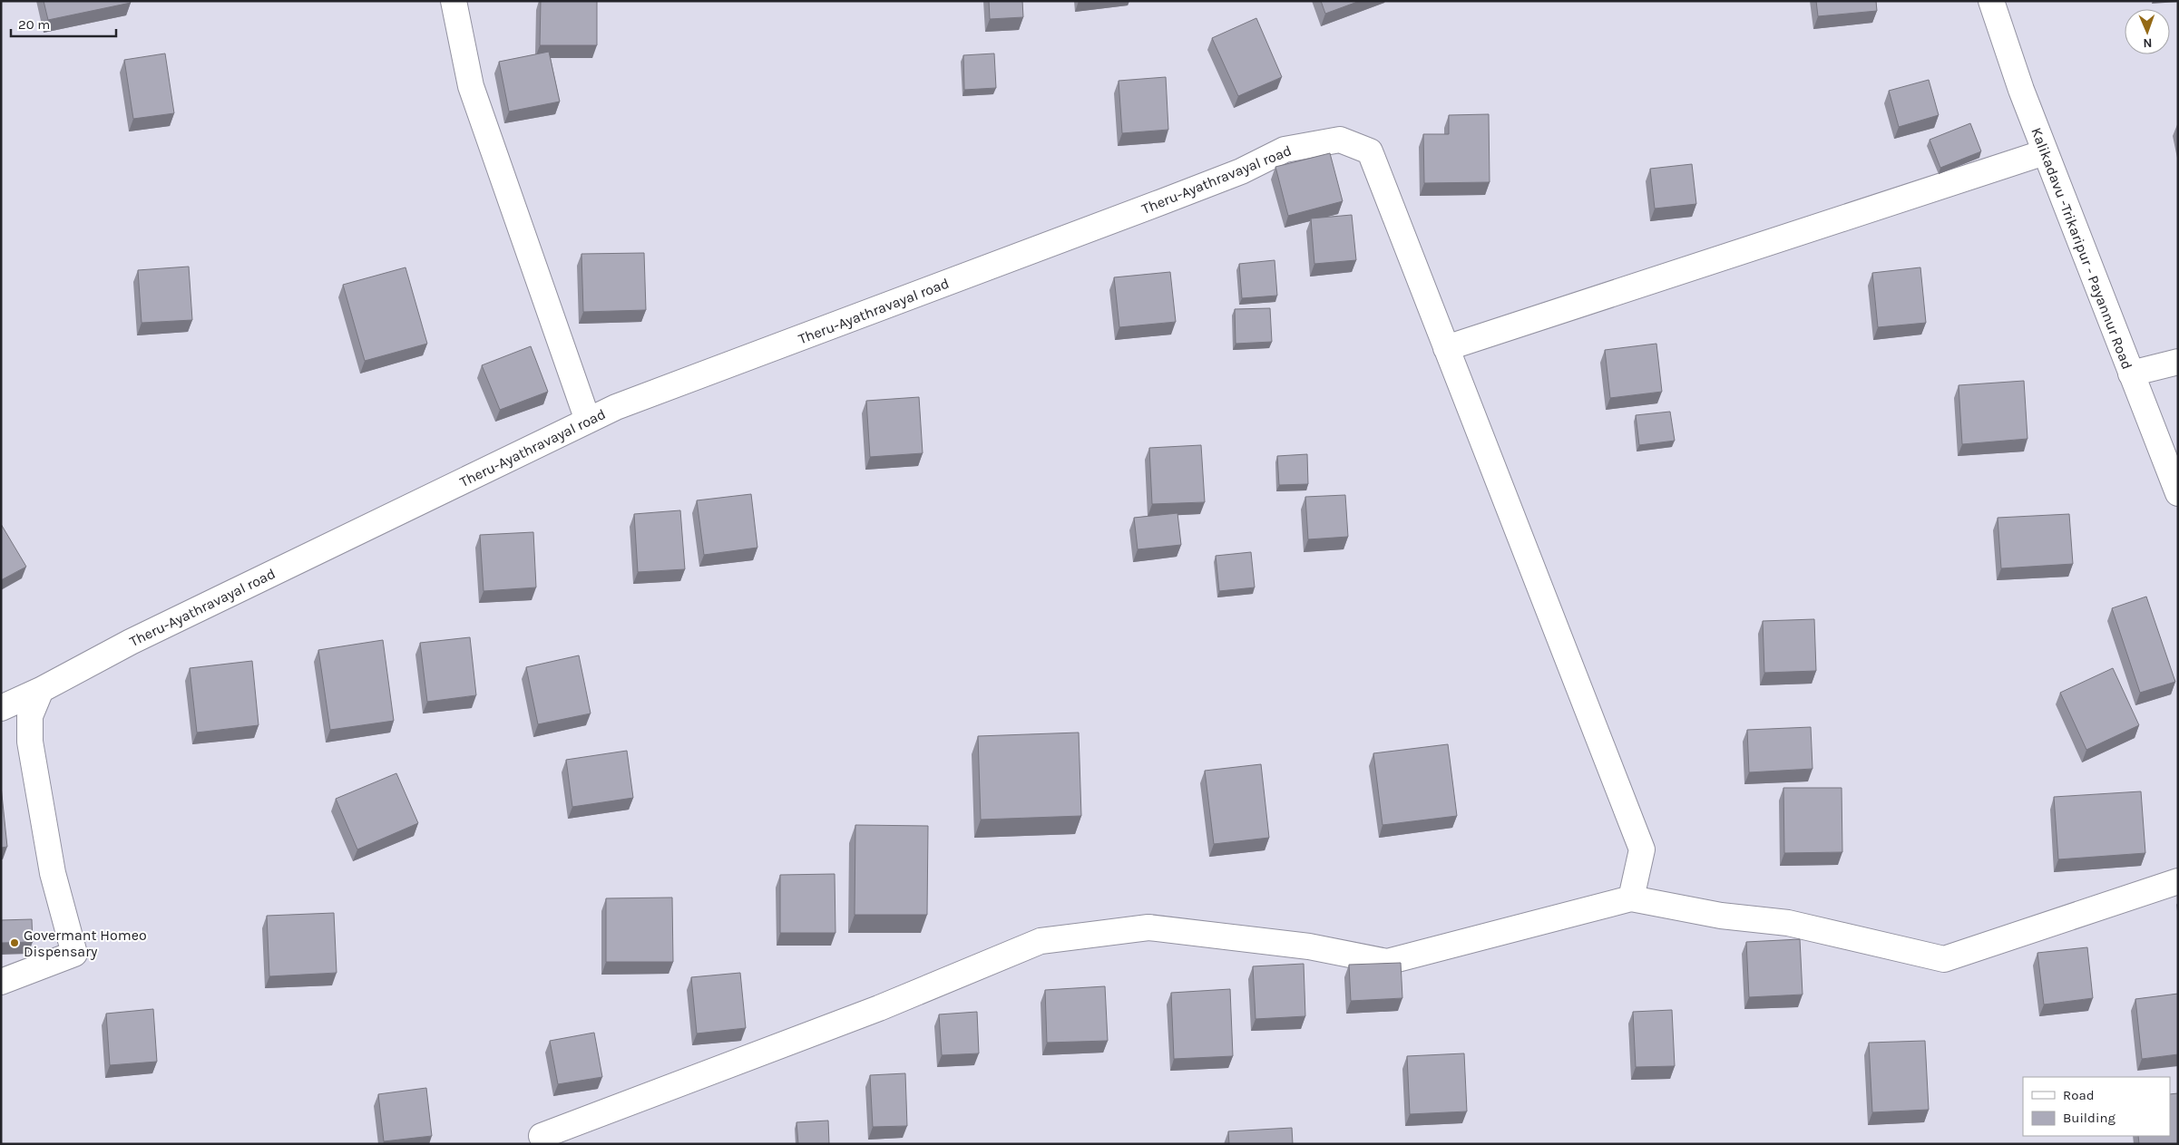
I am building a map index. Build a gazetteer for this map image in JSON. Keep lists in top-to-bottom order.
{
  "streets": {
    "street": ["Theru-Ayathravayal road", "Kalikadavu -Trikaripur - Payannur Road"]
  },
  "places": ["Govermant Homeo Dispensary"],
  "legend": ["Road", "Building"],
  "scale_bar": "20 m",
  "north": "bottom"
}
